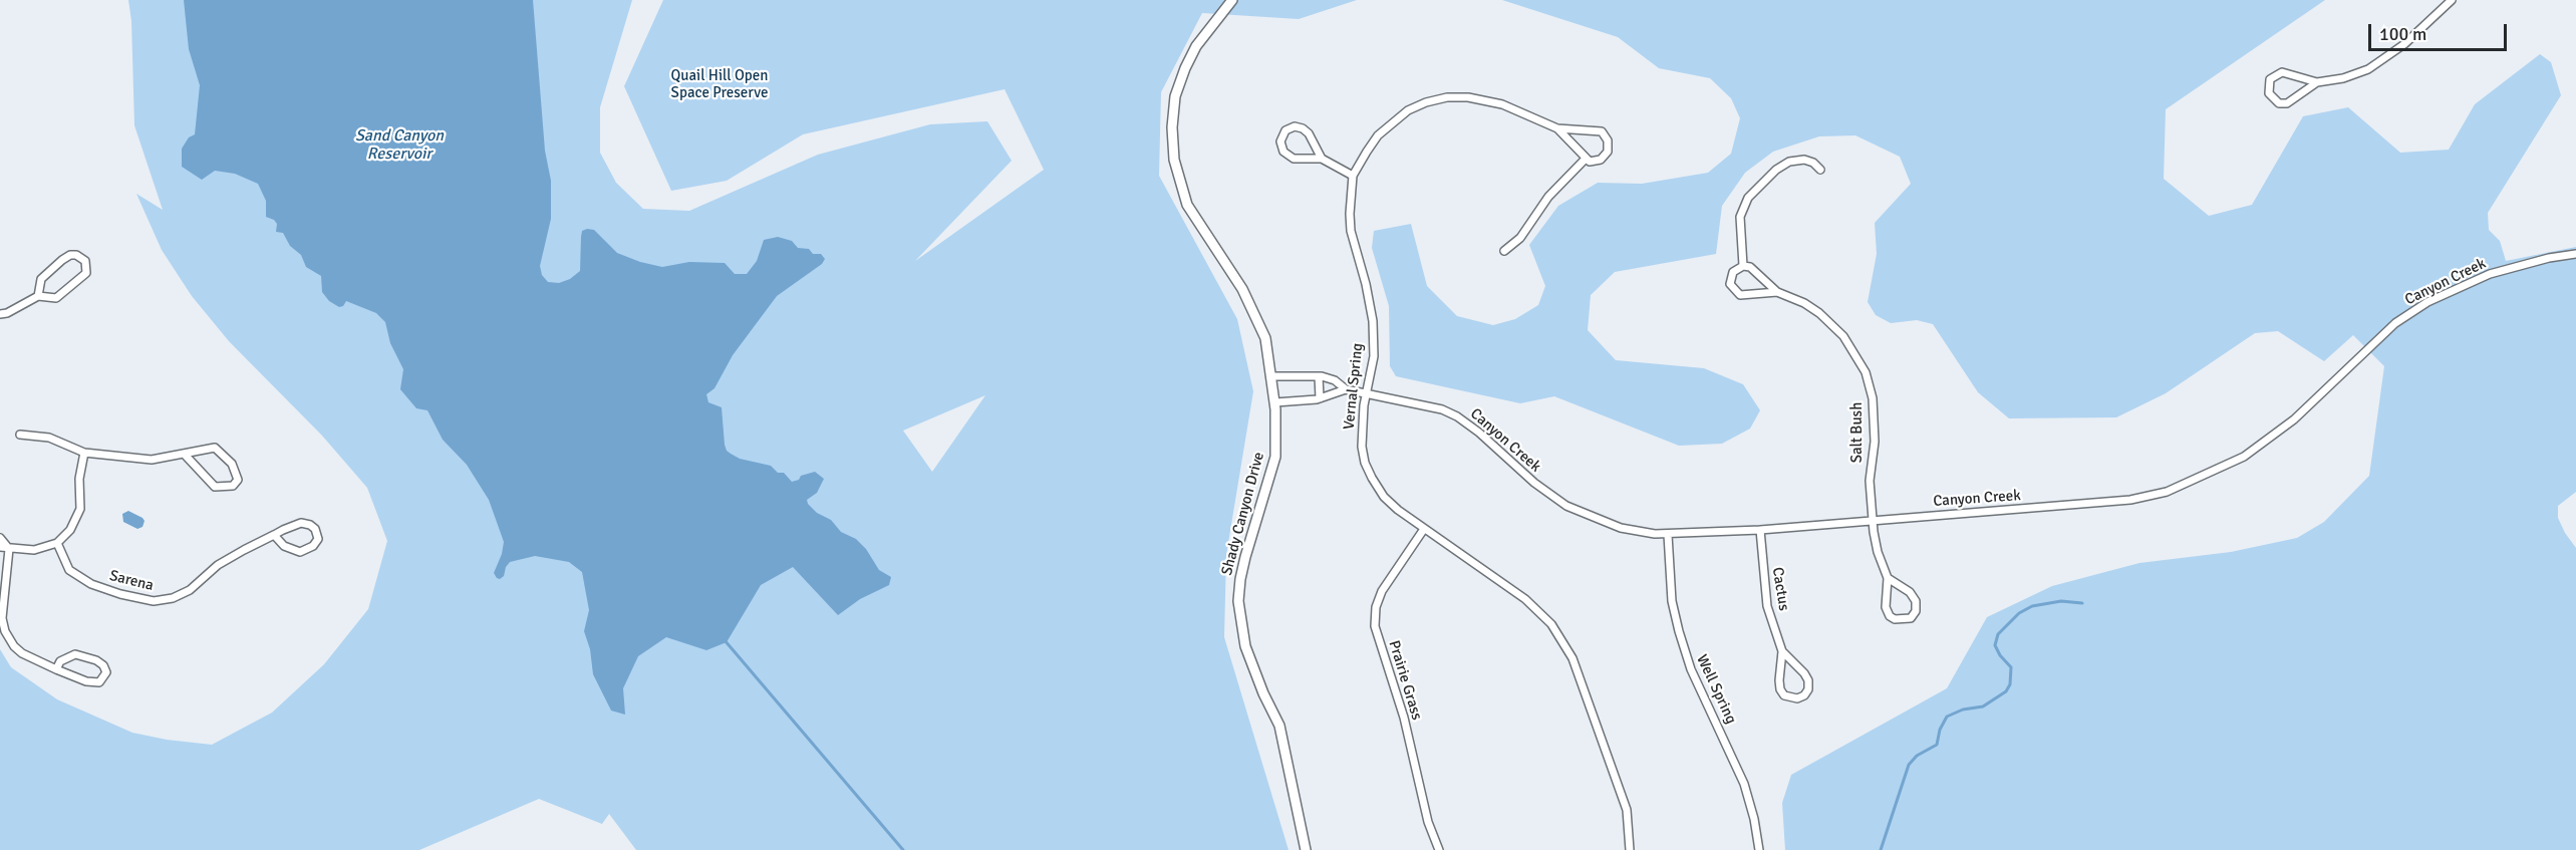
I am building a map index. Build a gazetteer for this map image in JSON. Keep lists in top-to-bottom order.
{
  "streets": {
    "street": [
      "Canyon Creek",
      "Vernal Spring",
      "Salt Bush",
      "Shady Canyon Drive",
      "Sarena",
      "Cactus",
      "Prairie Grass",
      "Well Spring"
    ]
  },
  "crossings": [
    ["Canyon Creek", "Vernal Spring"],
    ["Canyon Creek", "Salt Bush"],
    ["Canyon Creek", "Shady Canyon Drive"],
    ["Canyon Creek", "Cactus"],
    ["Canyon Creek", "Well Spring"],
    ["Vernal Spring", "Prairie Grass"]
  ],
  "water": ["Sand Canyon Reservoir"],
  "parks": ["Quail Hill Open Space Preserve"],
  "scale_bar": "100 m"
}
